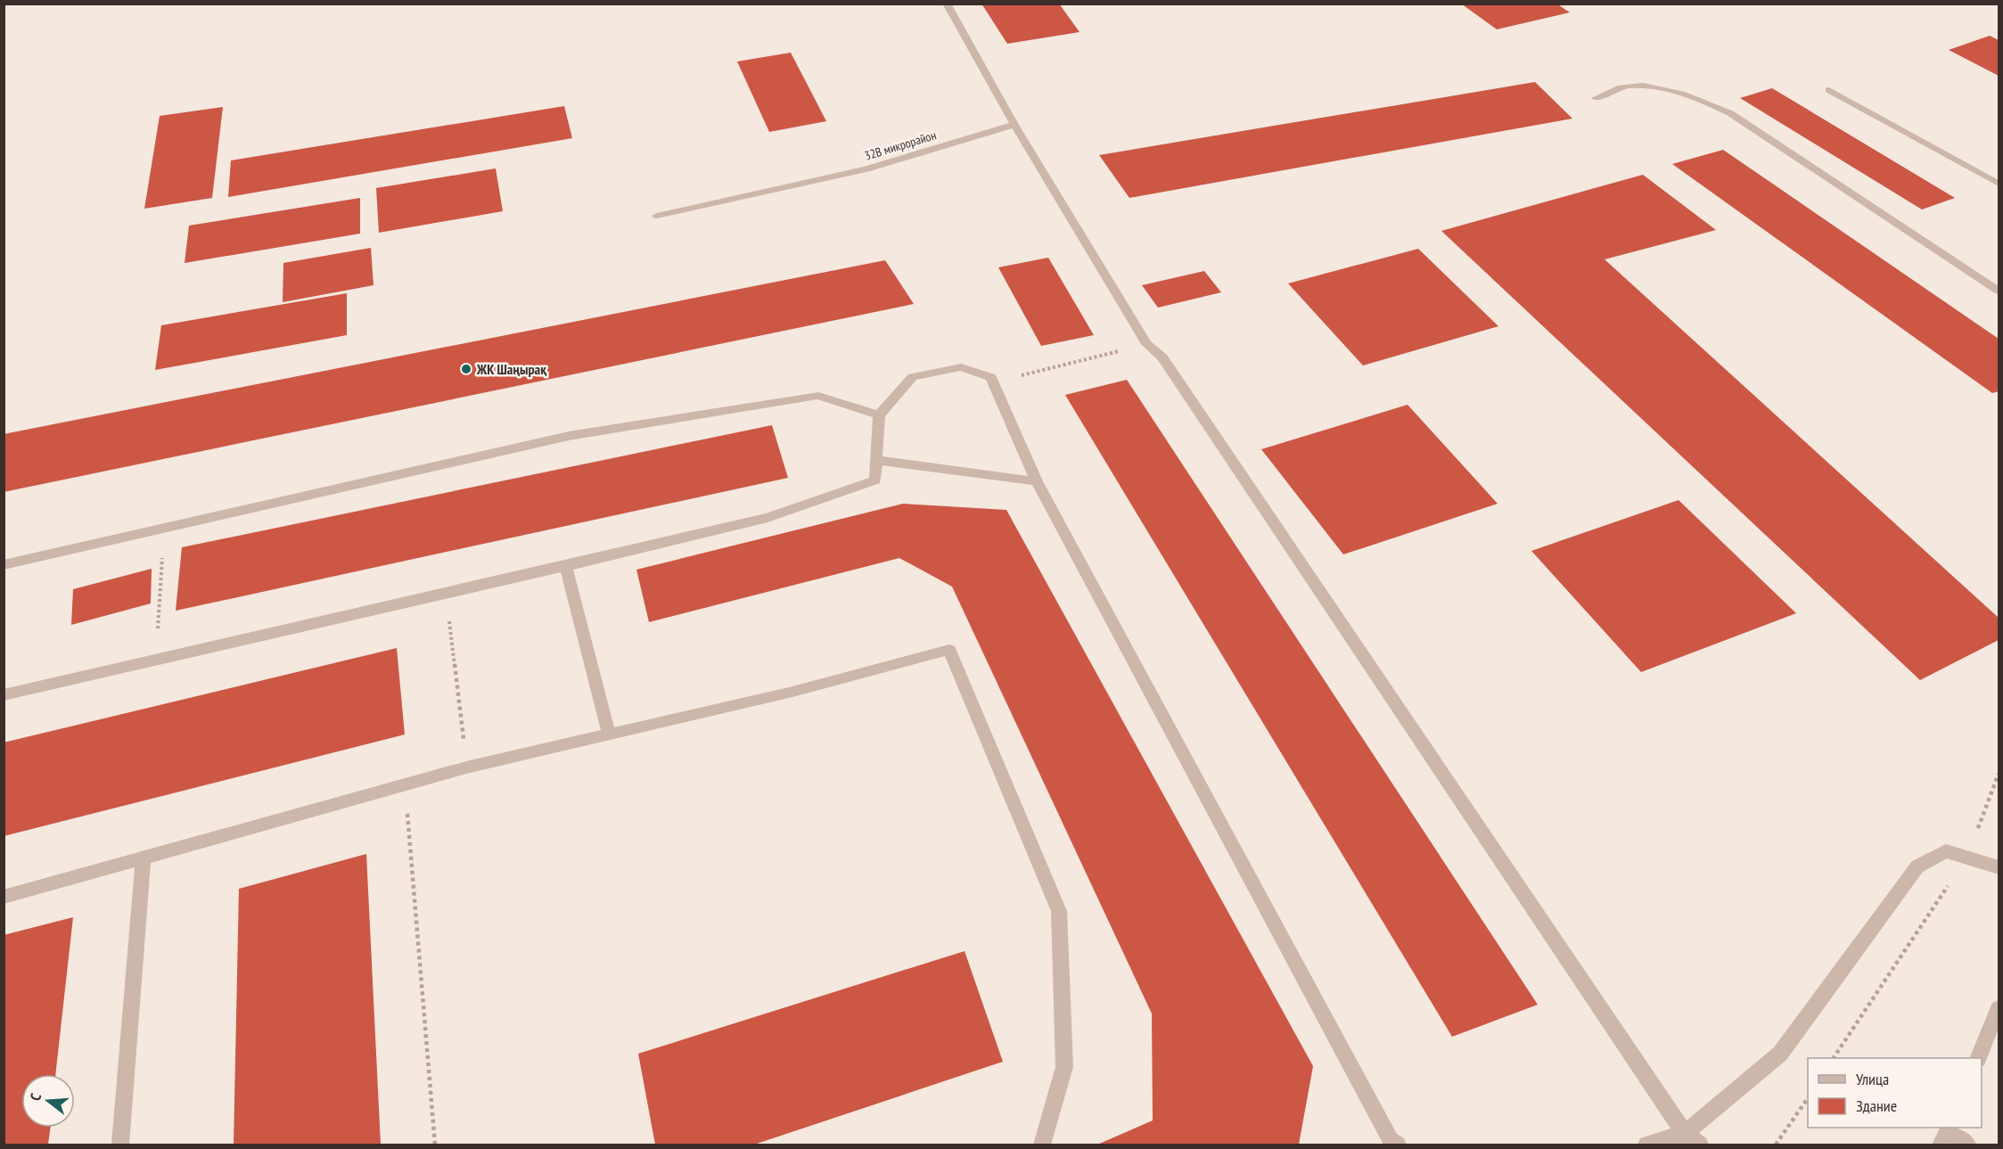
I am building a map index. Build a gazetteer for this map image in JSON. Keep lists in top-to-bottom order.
{
  "streets": {
    "street": ["32В микрорайон"]
  },
  "places": ["ЖК Шаңырақ"],
  "legend": ["Улица", "Здание"],
  "north": "left"
}
